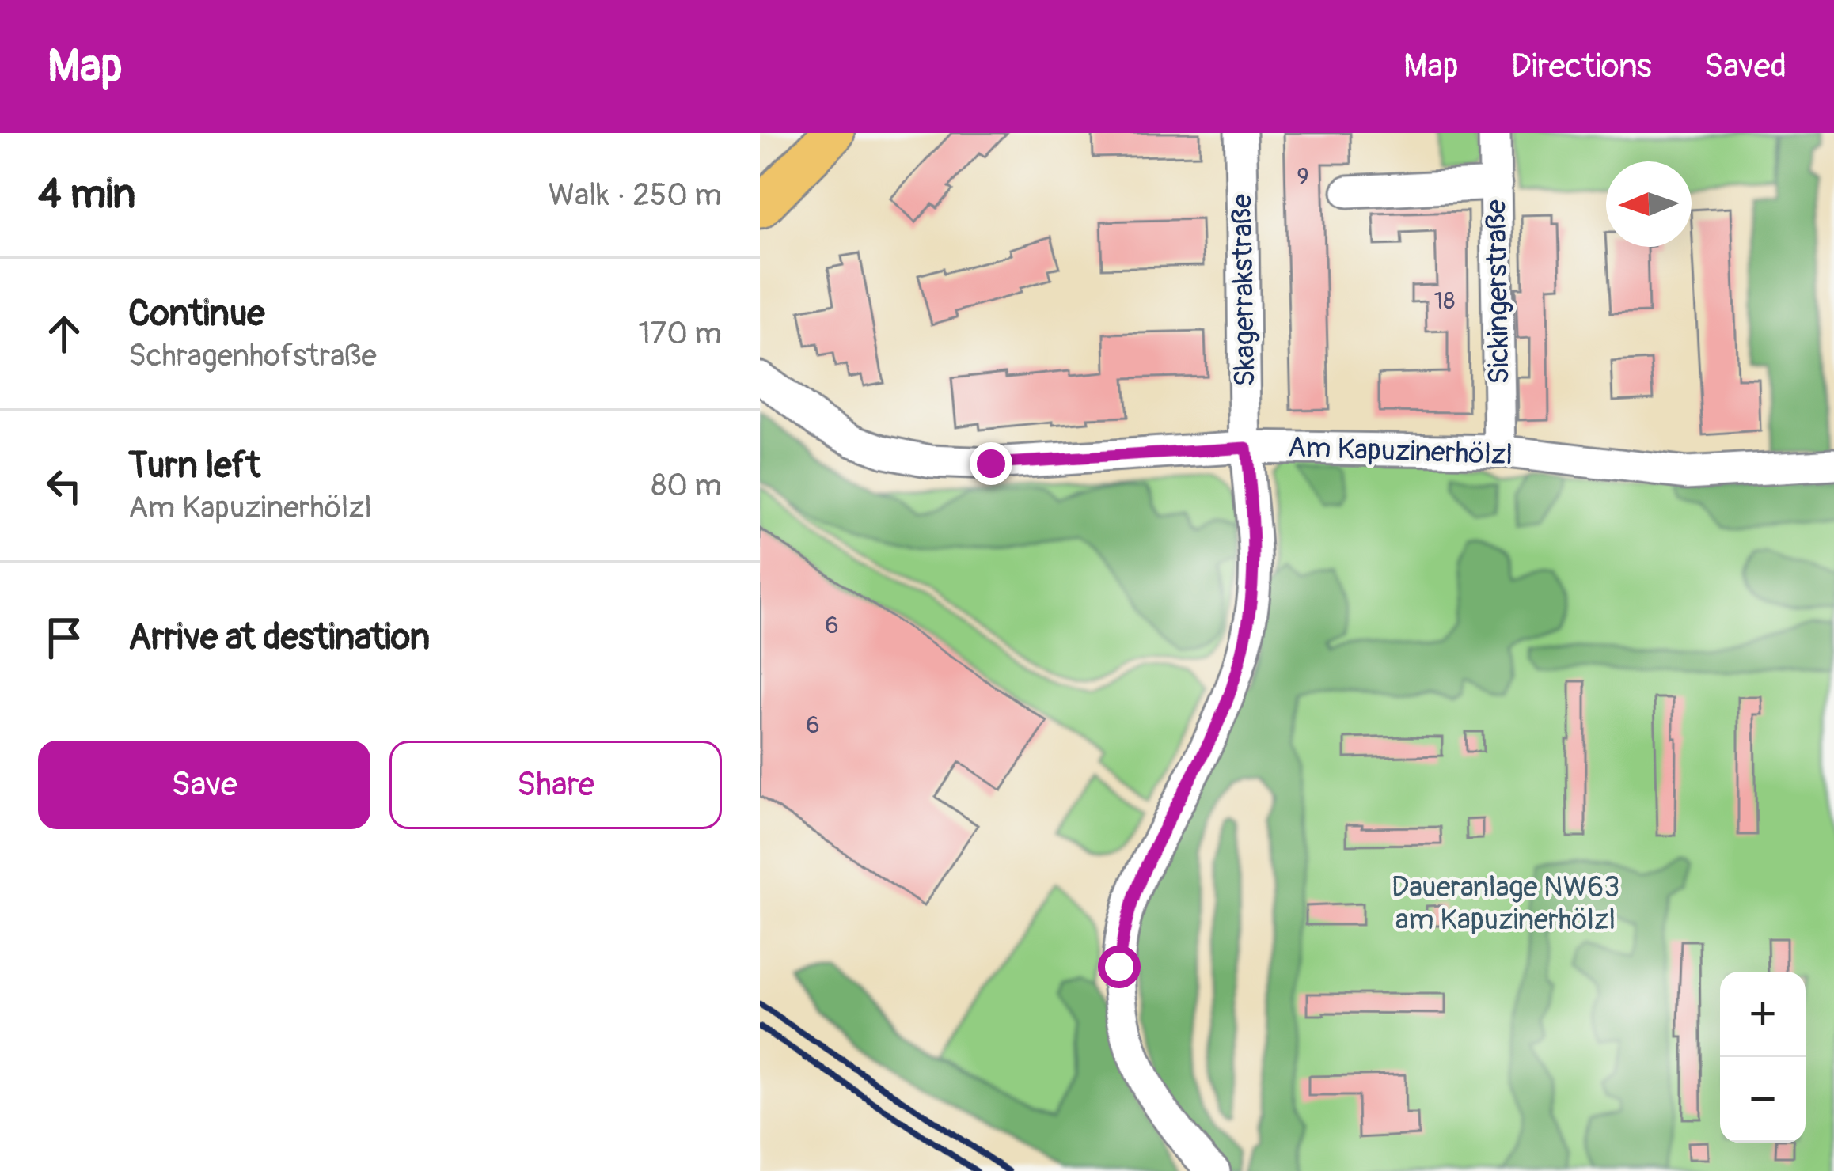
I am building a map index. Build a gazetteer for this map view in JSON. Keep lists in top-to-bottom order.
{
  "streets": {
    "street": ["Skagerrakstraße", "Sickingerstraße", "Am Kapuzinerhölzl"]
  },
  "crossings": [
    ["Skagerrakstraße", "Am Kapuzinerhölzl"],
    ["Sickingerstraße", "Am Kapuzinerhölzl"]
  ],
  "parks": ["Daueranlage NW63 am Kapuzinerhölzl"],
  "house_numbers": [
    "9",
    "18",
    "6",
    "6"
  ],
  "north": "left",
  "page": {
    "header": "Map",
    "nav": ["Map", "Directions", "Saved"],
    "heading": ["4 min", "Walk · 250 m"],
    "list": [
      ["Continue", "Schragenhofstraße", "170 m"],
      ["Turn left", "Am Kapuzinerhölzl", "80 m"],
      "Arrive at destination"
    ],
    "buttons": ["Save", "Share"],
    "map_buttons": ["+", "−"]
  }
}
